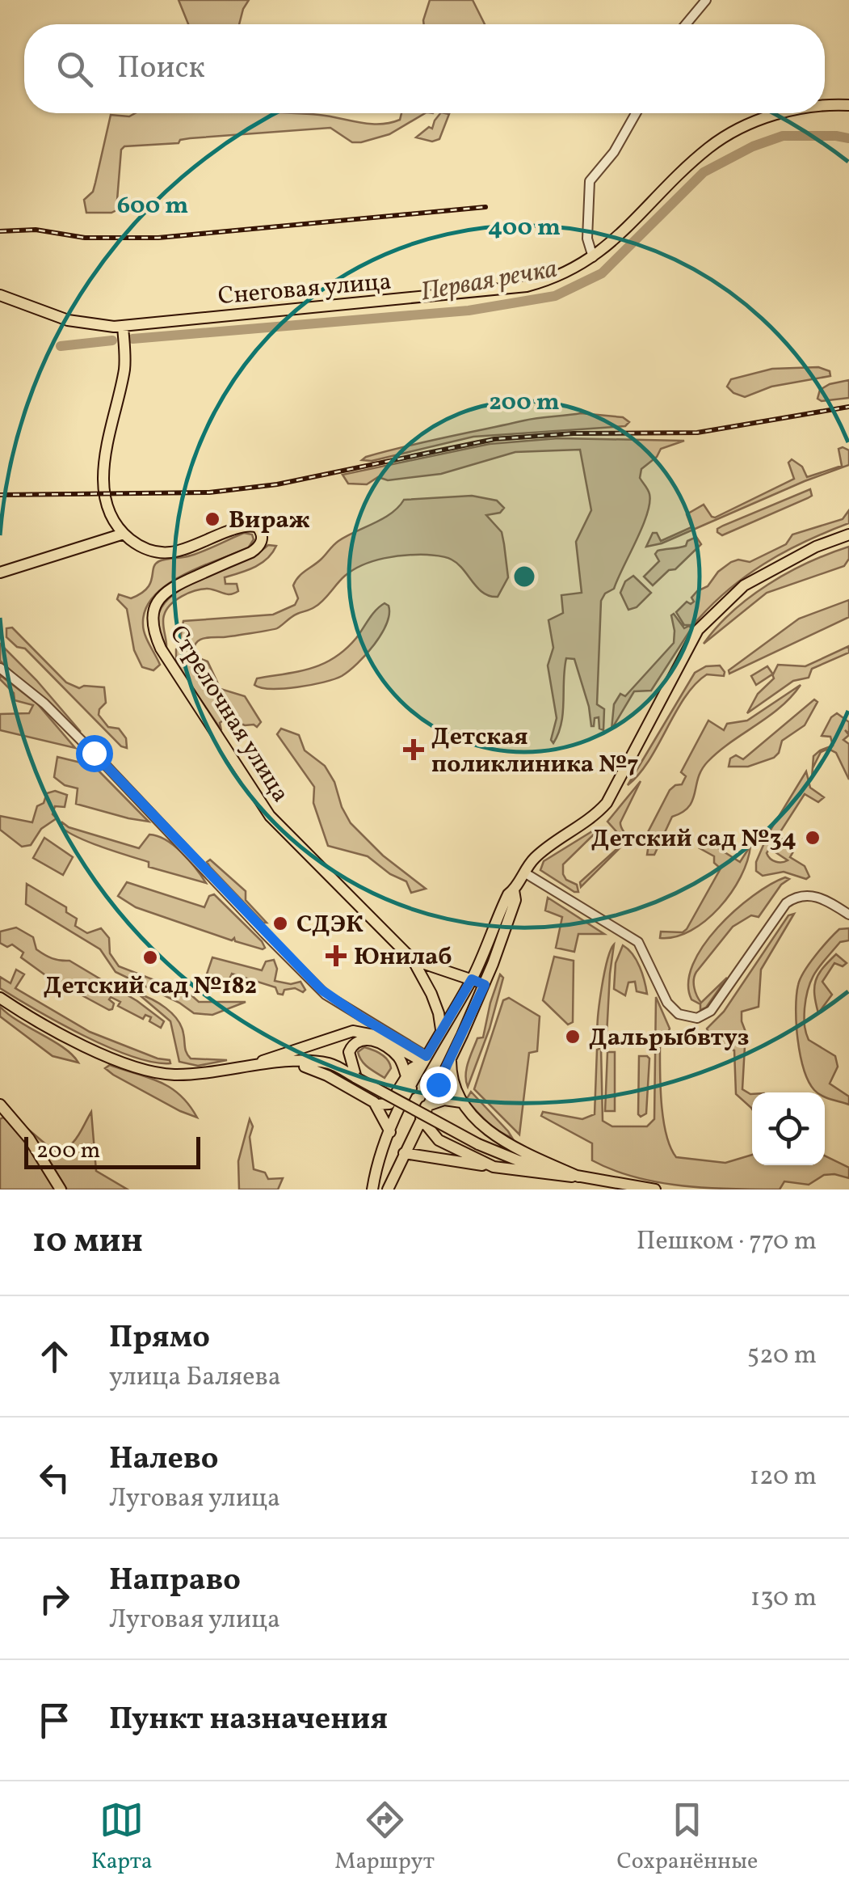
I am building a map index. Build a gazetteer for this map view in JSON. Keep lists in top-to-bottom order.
{
  "streets": {
    "main road": ["Снеговая улица", "Стрелочная улица"]
  },
  "water": ["Первая речка"],
  "places": {
    "other": [
      "Вираж",
      "Детский сад №34",
      "СДЭК",
      "Детский сад №182",
      "Дальрыбвтуз"
    ],
    "health": ["Детская поликлиника №7", "Юнилаб"]
  },
  "scale_bar": "200 m",
  "page": {
    "search": "Поиск",
    "scale": "200 m",
    "heading": ["10 мин", "Пешком · 770 m"],
    "list": [
      ["Прямо", "улица Баляева", "520 m"],
      ["Налево", "Луговая улица", "120 m"],
      ["Направо", "Луговая улица", "130 m"],
      "Пункт назначения"
    ],
    "nav": ["Карта", "Маршрут", "Сохранённые"]
  },
  "rings": ["600 m", "400 m", "200 m"]
}
